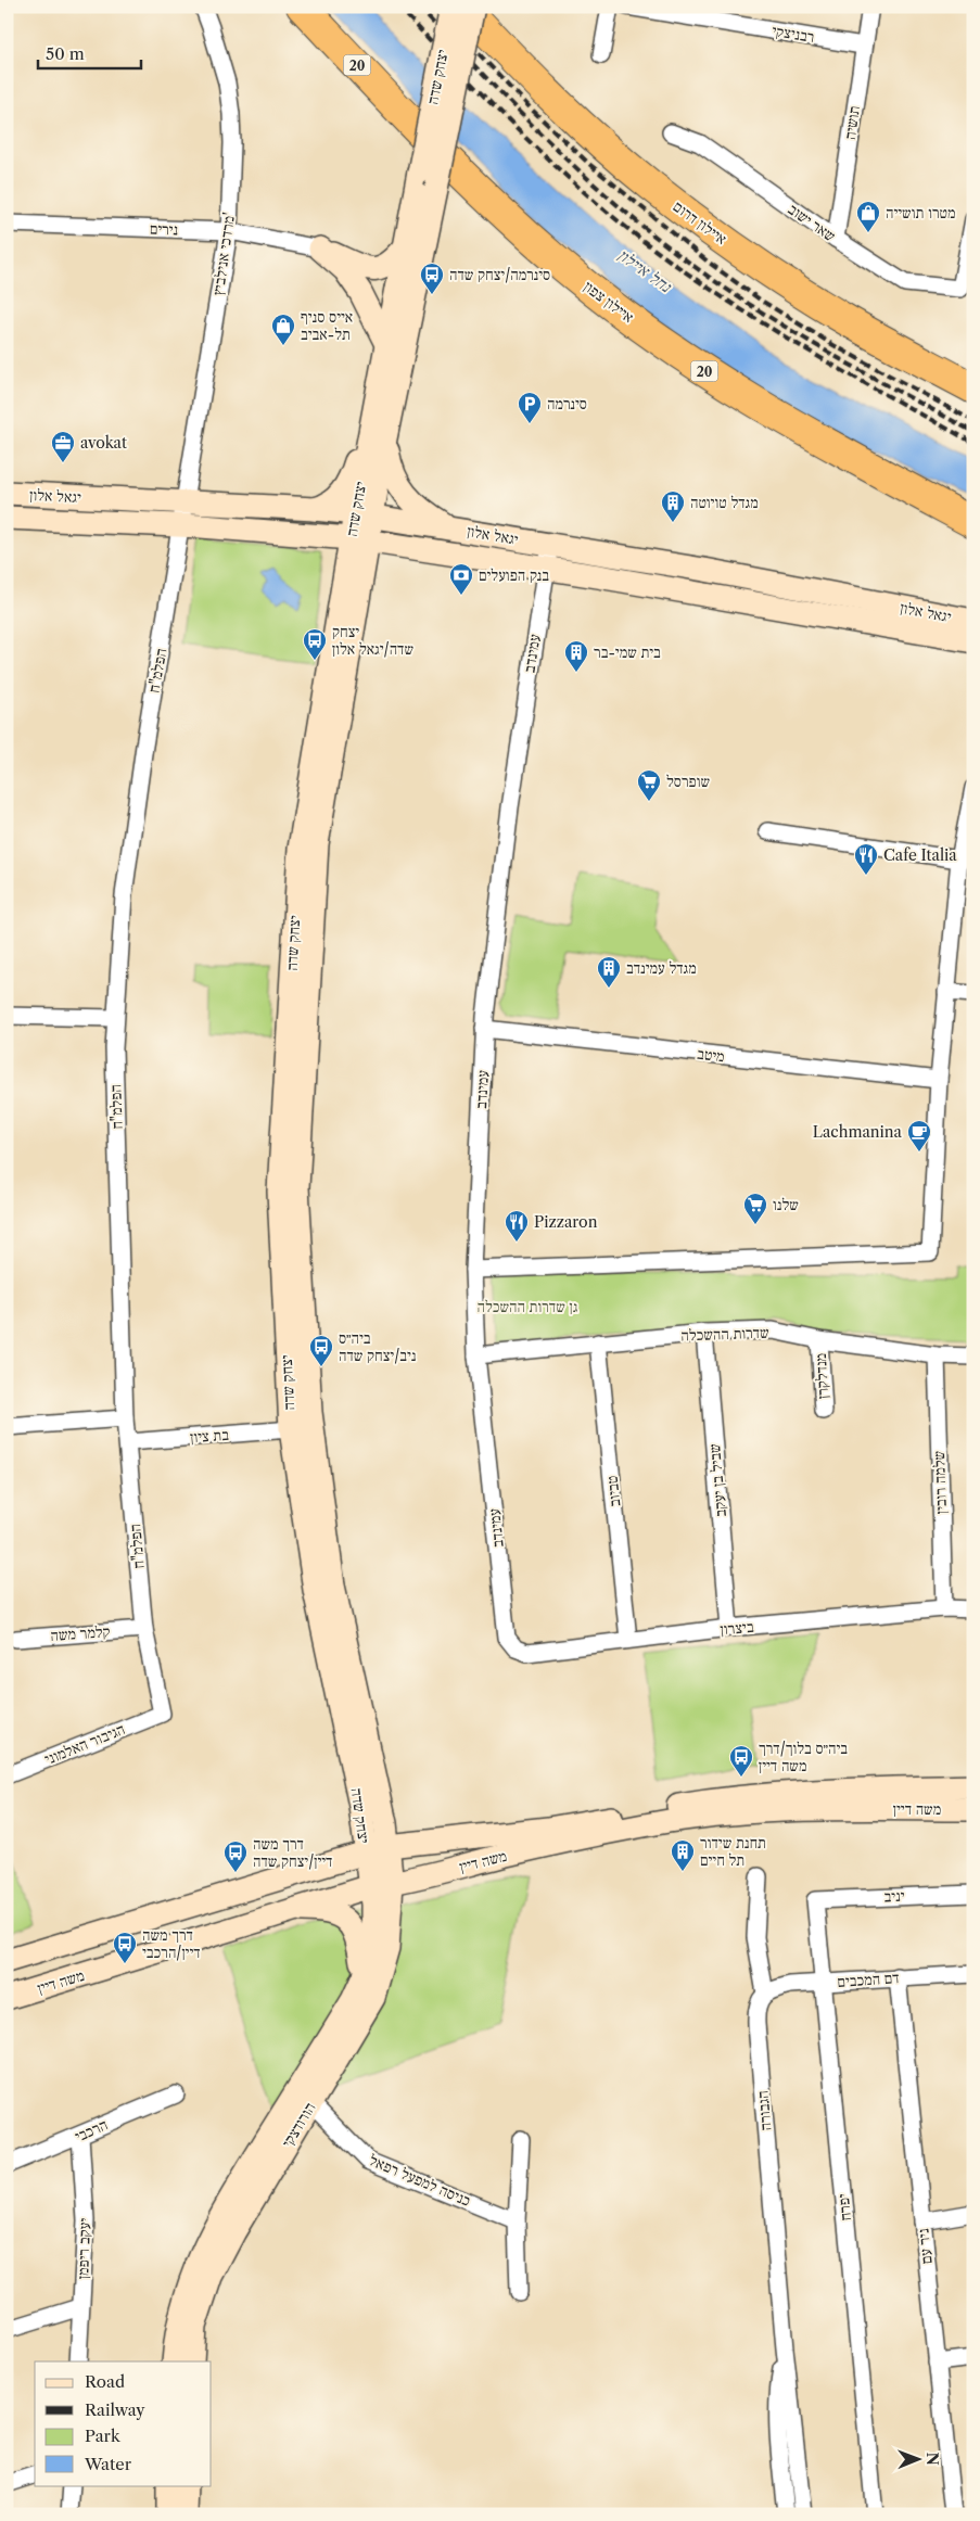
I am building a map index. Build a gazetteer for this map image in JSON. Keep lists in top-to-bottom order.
{
  "streets": {
    "highway": ["20", "איילון דרום", "איילון צפון"],
    "street": [
      "רבניצקי",
      "יצחק שדה",
      "תושיה",
      "שאר ישוב",
      "נירים",
      "מרדכי אנילביץ'",
      "יגאל אלון",
      "עמינדב",
      "הפלמ\"ח",
      "מיטב",
      "שדרות ההשכלה",
      "מנדלקרן",
      "בת ציון",
      "שביל בן יעקב",
      "שלמה רובין",
      "טביוב",
      "ביצרון",
      "קלמר משה",
      "הגיבור האלמוני",
      "משה דיין",
      "יניב",
      "דם המכבים",
      "הגבורה",
      "הורודצקי",
      "הרכבי",
      "כניסה למפעל רפאל",
      "יפרח",
      "ניר עם",
      "יעקב ריפמן"
    ]
  },
  "crossings": [
    ["רבניצקי", "תושיה"],
    ["יצחק שדה", "יגאל אלון"],
    ["יצחק שדה", "בת ציון"],
    ["יצחק שדה", "משה דיין"],
    ["יצחק שדה", "הורודצקי"],
    ["תושיה", "שאר ישוב"],
    ["נירים", "מרדכי אנילביץ'"],
    ["מרדכי אנילביץ'", "יגאל אלון"],
    ["מרדכי אנילביץ'", "הפלמ\"ח"],
    ["יגאל אלון", "עמינדב"],
    ["יגאל אלון", "הפלמ\"ח"],
    ["עמינדב", "מיטב"],
    ["עמינדב", "שדרות ההשכלה"],
    ["עמינדב", "ביצרון"],
    ["הפלמ\"ח", "בת ציון"],
    ["הפלמ\"ח", "קלמר משה"],
    ["הפלמ\"ח", "הגיבור האלמוני"],
    ["שדרות ההשכלה", "מנדלקרן"],
    ["שדרות ההשכלה", "שביל בן יעקב"],
    ["שדרות ההשכלה", "שלמה רובין"],
    ["שדרות ההשכלה", "טביוב"],
    ["שביל בן יעקב", "ביצרון"],
    ["שלמה רובין", "ביצרון"],
    ["טביוב", "ביצרון"],
    ["משה דיין", "הורודצקי"],
    ["יניב", "יפרח"],
    ["דם המכבים", "הגבורה"],
    ["דם המכבים", "יפרח"],
    ["דם המכבים", "ניר עם"],
    ["הורודצקי", "כניסה למפעל רפאל"],
    ["הרכבי", "יעקב ריפמן"]
  ],
  "water": ["נחל איילון"],
  "parks": ["גן שדרות ההשכלה"],
  "places": {
    "shop": ["מטרו תושייה", "אייס סניף תל-אביב"],
    "bus stop": [
      "סינרמה/יצחק שדה",
      "יצחק שדה/יגאל אלון",
      "ביה״ס ניב/יצחק שדה",
      "ביה״ס בלוך/דרך משה דיין",
      "דרך משה דיין/יצחק שדה",
      "דרך משה דיין/הרכבי"
    ],
    "parking": ["סינרמה"],
    "office": ["avokat"],
    "building": [
      "מגדל טויוטה",
      "בית שמי-בר",
      "מגדל עמינדב",
      "תחנת שידור תל חיים"
    ],
    "bank": ["בנק הפועלים"],
    "supermarket": ["שופרסל", "שלנו"],
    "restaurant": ["Cafe Italia", "Pizzaron"],
    "cafe": ["Lachmanina"]
  },
  "legend": [
    "Road",
    "Railway",
    "Park",
    "Water"
  ],
  "scale_bar": "50 m",
  "north": "right"
}
